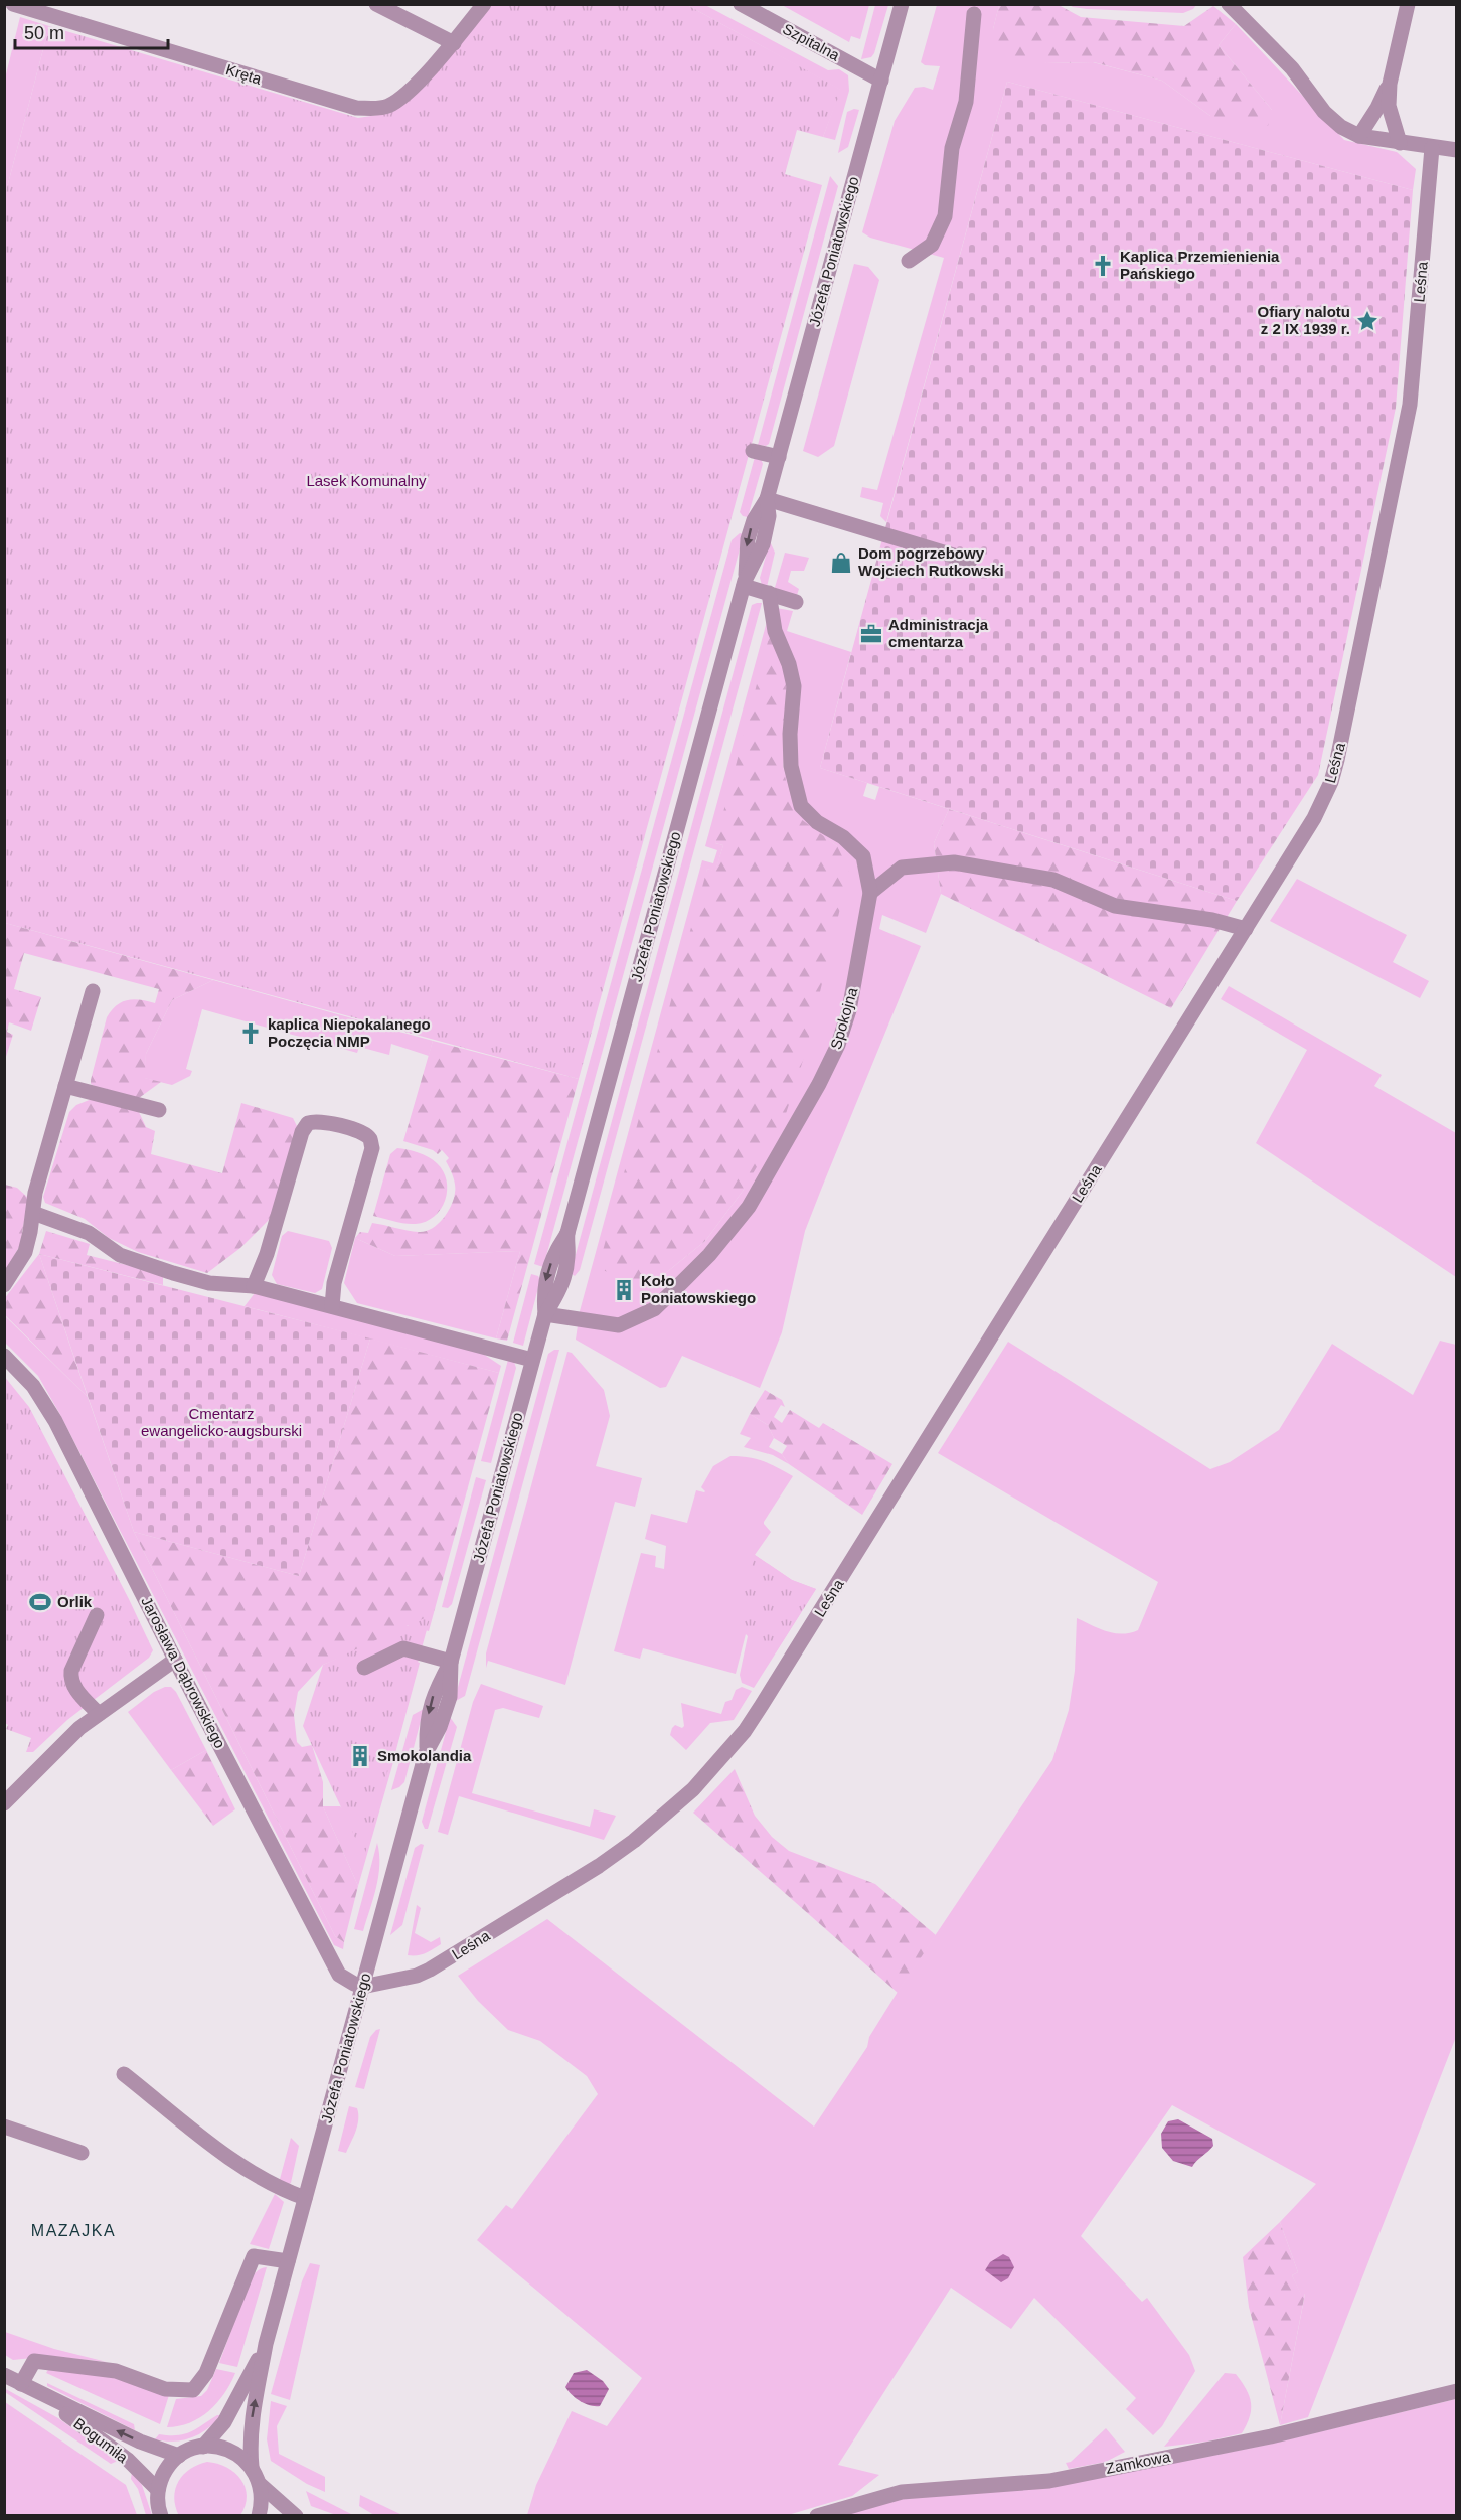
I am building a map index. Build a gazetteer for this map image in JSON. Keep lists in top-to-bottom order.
{
  "streets": {
    "street": [
      "Szpitalna",
      "Kręta",
      "Józefa Poniatowskiego",
      "Leśna",
      "Spokojna",
      "Jarosława Dąbrowskiego",
      "Bogumiła",
      "Zamkowa"
    ]
  },
  "crossings": [
    ["Szpitalna", "Józefa Poniatowskiego"],
    ["Józefa Poniatowskiego", "Leśna"],
    ["Józefa Poniatowskiego", "Spokojna"],
    ["Józefa Poniatowskiego", "Jarosława Dąbrowskiego"],
    ["Leśna", "Jarosława Dąbrowskiego"]
  ],
  "districts": ["MAZAJKA"],
  "parks": ["Lasek Komunalny", "Cmentarz ewangelicko-augsburski"],
  "places": {
    "church": ["Kaplica Przemienienia Pańskiego", "kaplica Niepokalanego Poczęcia NMP"],
    "place": ["Ofiary nalotu z 2 IX 1939 r."],
    "shop": ["Dom pogrzebowy Wojciech Rutkowski"],
    "office": ["Administracja cmentarza"],
    "building": ["Koło Poniatowskiego", "Smokolandia"],
    "sports": ["Orlik"]
  },
  "scale_bar": "50 m"
}
